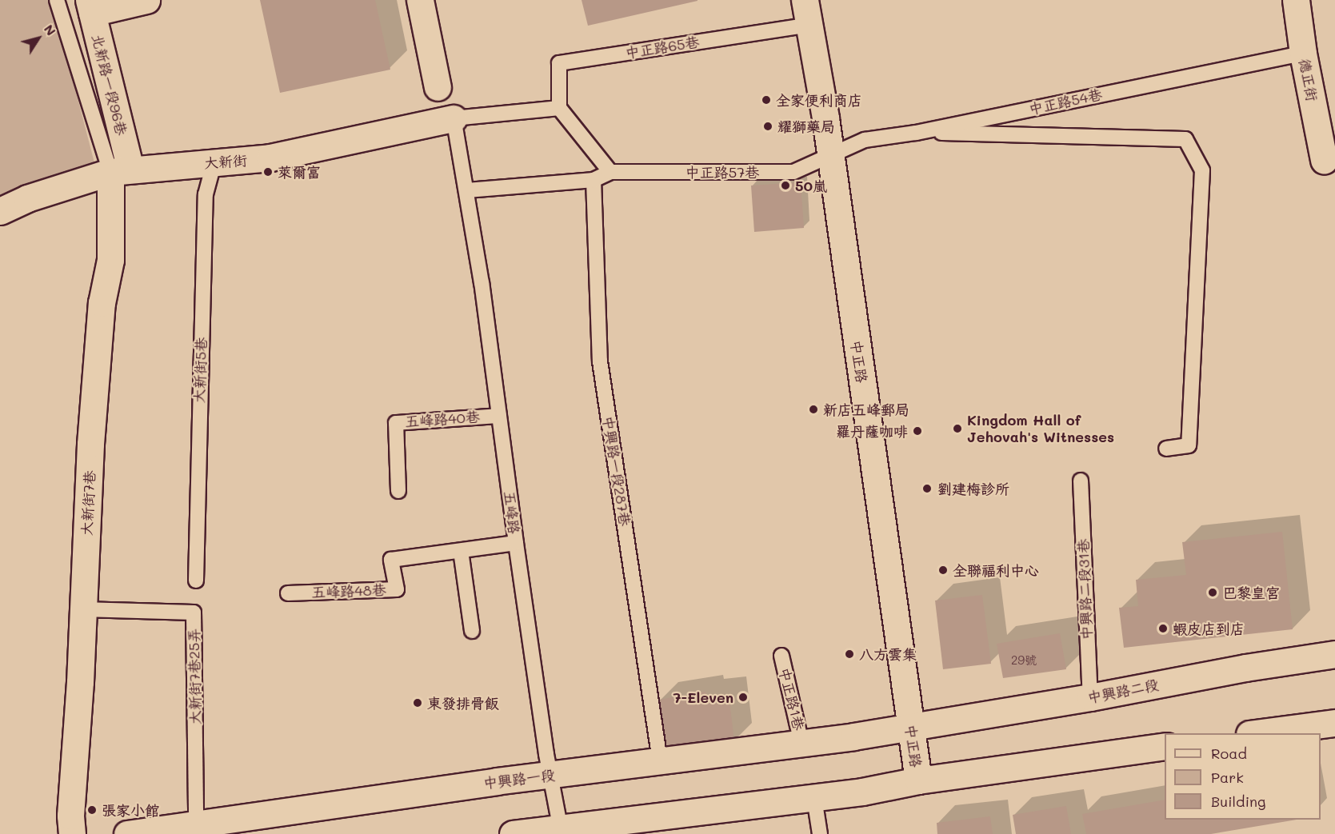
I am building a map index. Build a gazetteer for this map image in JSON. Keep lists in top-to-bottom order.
{
  "streets": {
    "street": [
      "德正街",
      "北新路一段96巷",
      "大新街",
      "中正路",
      "大新街7巷",
      "中興路二段",
      "中興路一段"
    ],
    "lane": [
      "中正路65巷",
      "中正路54巷",
      "中正路57巷",
      "大新街5巷",
      "五峰路40巷",
      "中興路一段287巷",
      "五峰路",
      "中興路二段31巷",
      "五峰路48巷",
      "大新街7巷25弄",
      "中正路1巷"
    ]
  },
  "crossings": [
    ["中正路65巷", "中正路"],
    ["德正街", "中正路54巷"],
    ["北新路一段96巷", "大新街"],
    ["北新路一段96巷", "大新街7巷"],
    ["中正路54巷", "中正路57巷"],
    ["中正路54巷", "中正路"],
    ["大新街", "大新街5巷"],
    ["大新街", "大新街7巷"],
    ["大新街", "五峰路"],
    ["中正路57巷", "中正路"],
    ["中正路", "中興路二段"],
    ["中正路", "中興路一段"],
    ["五峰路40巷", "五峰路"],
    ["中興路一段287巷", "中興路一段"],
    ["大新街7巷", "大新街7巷25弄"],
    ["五峰路", "五峰路48巷"],
    ["五峰路", "中興路一段"],
    ["中興路二段31巷", "中興路二段"],
    ["大新街7巷25弄", "中興路一段"],
    ["中興路二段", "中興路一段"],
    ["中正路1巷", "中興路一段"]
  ],
  "places": [
    "全家便利商店",
    "耀獅藥局",
    "萊爾富",
    "50嵐",
    "新店五峰郵局",
    "Kingdom Hall of Jehovah's Witnesses",
    "羅丹薩咖啡",
    "劉建梅診所",
    "全聯福利中心",
    "巴黎皇宮",
    "蝦皮店到店",
    "八方雲集",
    "7-Eleven",
    "東發排骨飯",
    "張家小館"
  ],
  "house_numbers": ["29號"],
  "legend": ["Road", "Park", "Building"],
  "north": "top right"
}
